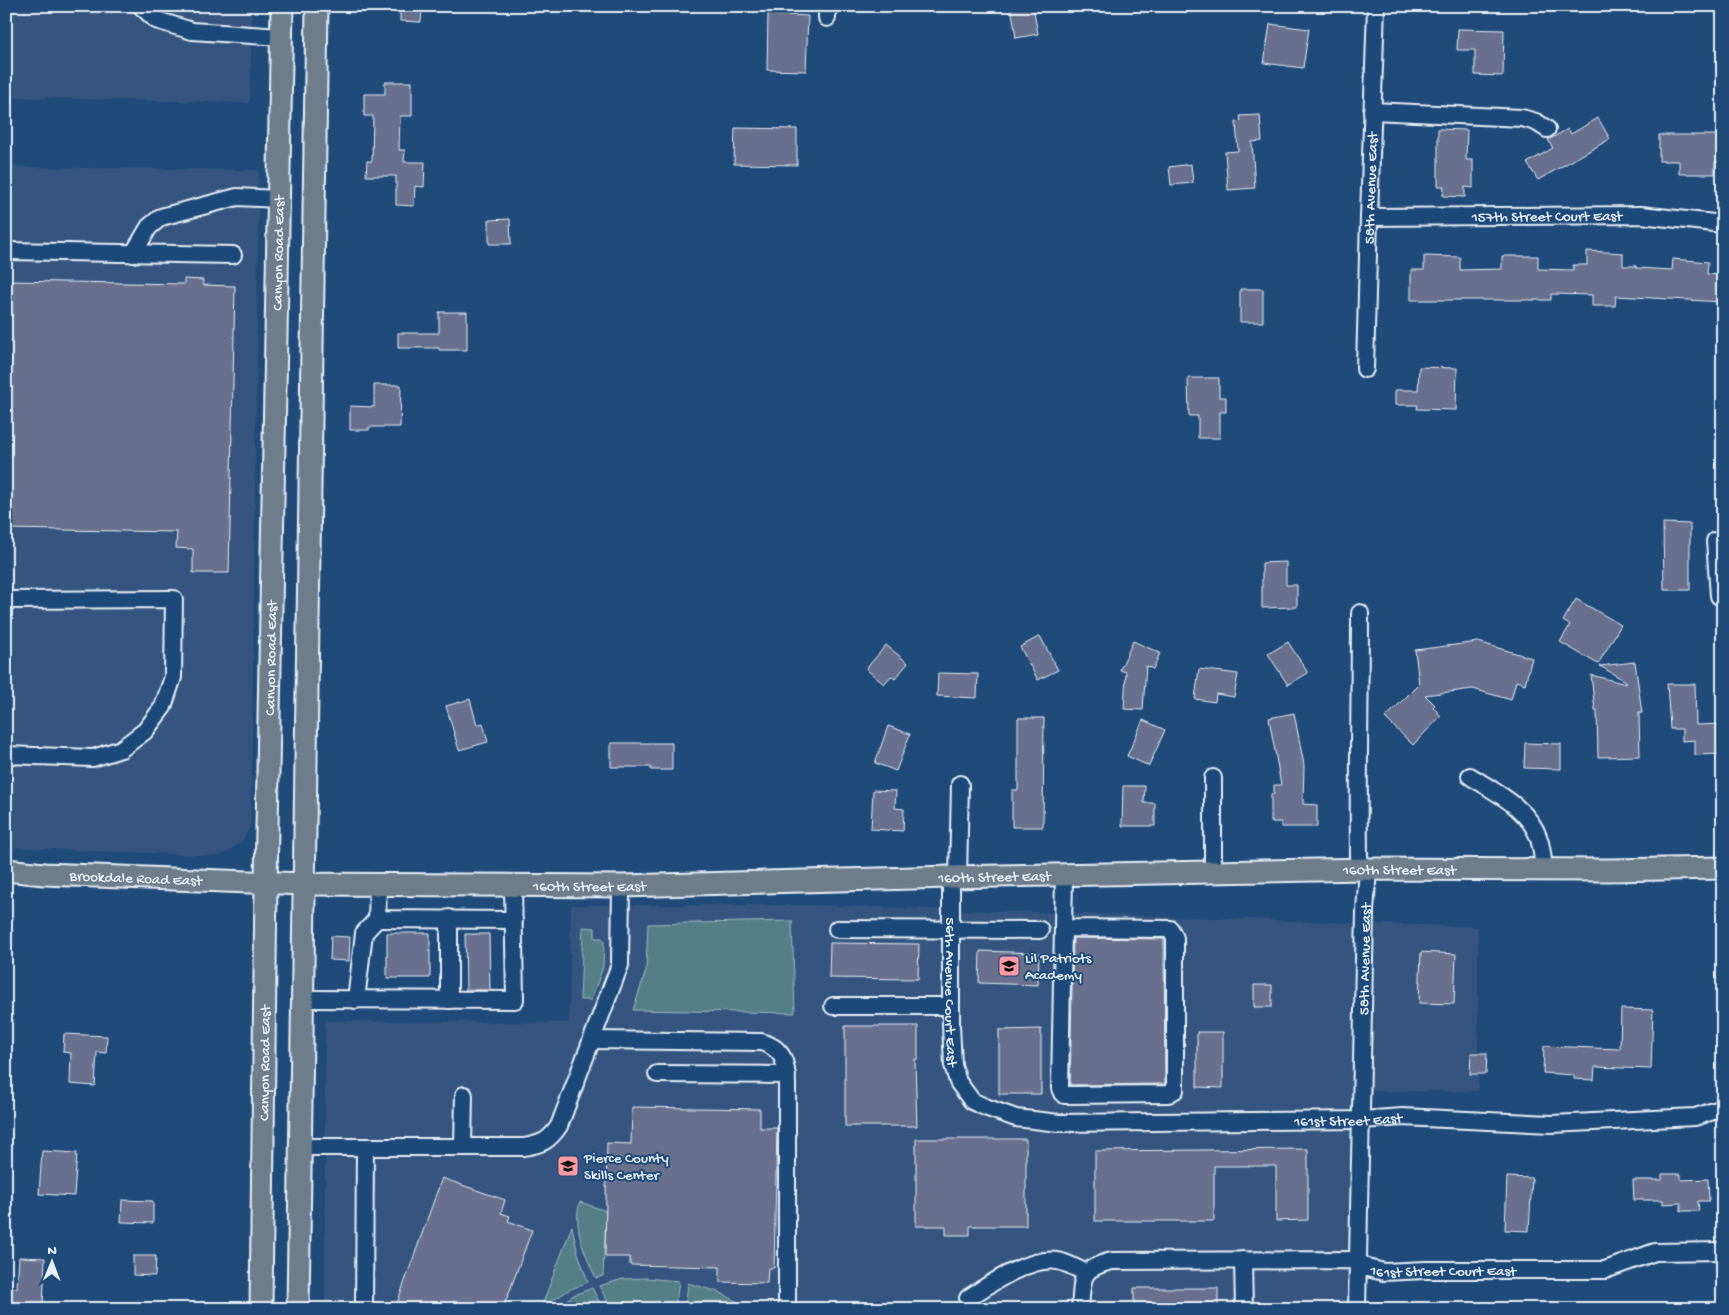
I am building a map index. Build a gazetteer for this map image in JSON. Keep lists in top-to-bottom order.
{
  "streets": {
    "main road": ["Canyon Road East", "160th Street East", "Brookdale Road East"],
    "street": [
      "58th Avenue East",
      "157th Street Court East",
      "56th Avenue Court East",
      "161st Street East",
      "161st Street Court East"
    ]
  },
  "crossings": [
    ["58th Avenue East", "157th Street Court East"],
    ["58th Avenue East", "160th Street East"],
    ["58th Avenue East", "161st Street East"],
    ["58th Avenue East", "161st Street Court East"],
    ["Canyon Road East", "160th Street East"],
    ["Canyon Road East", "Brookdale Road East"],
    ["160th Street East", "Brookdale Road East"],
    ["160th Street East", "56th Avenue Court East"],
    ["56th Avenue Court East", "161st Street East"]
  ],
  "places": {
    "school or university": ["Lil Patriots Academy", "Pierce County Skills Center"]
  },
  "north": "top"
}
